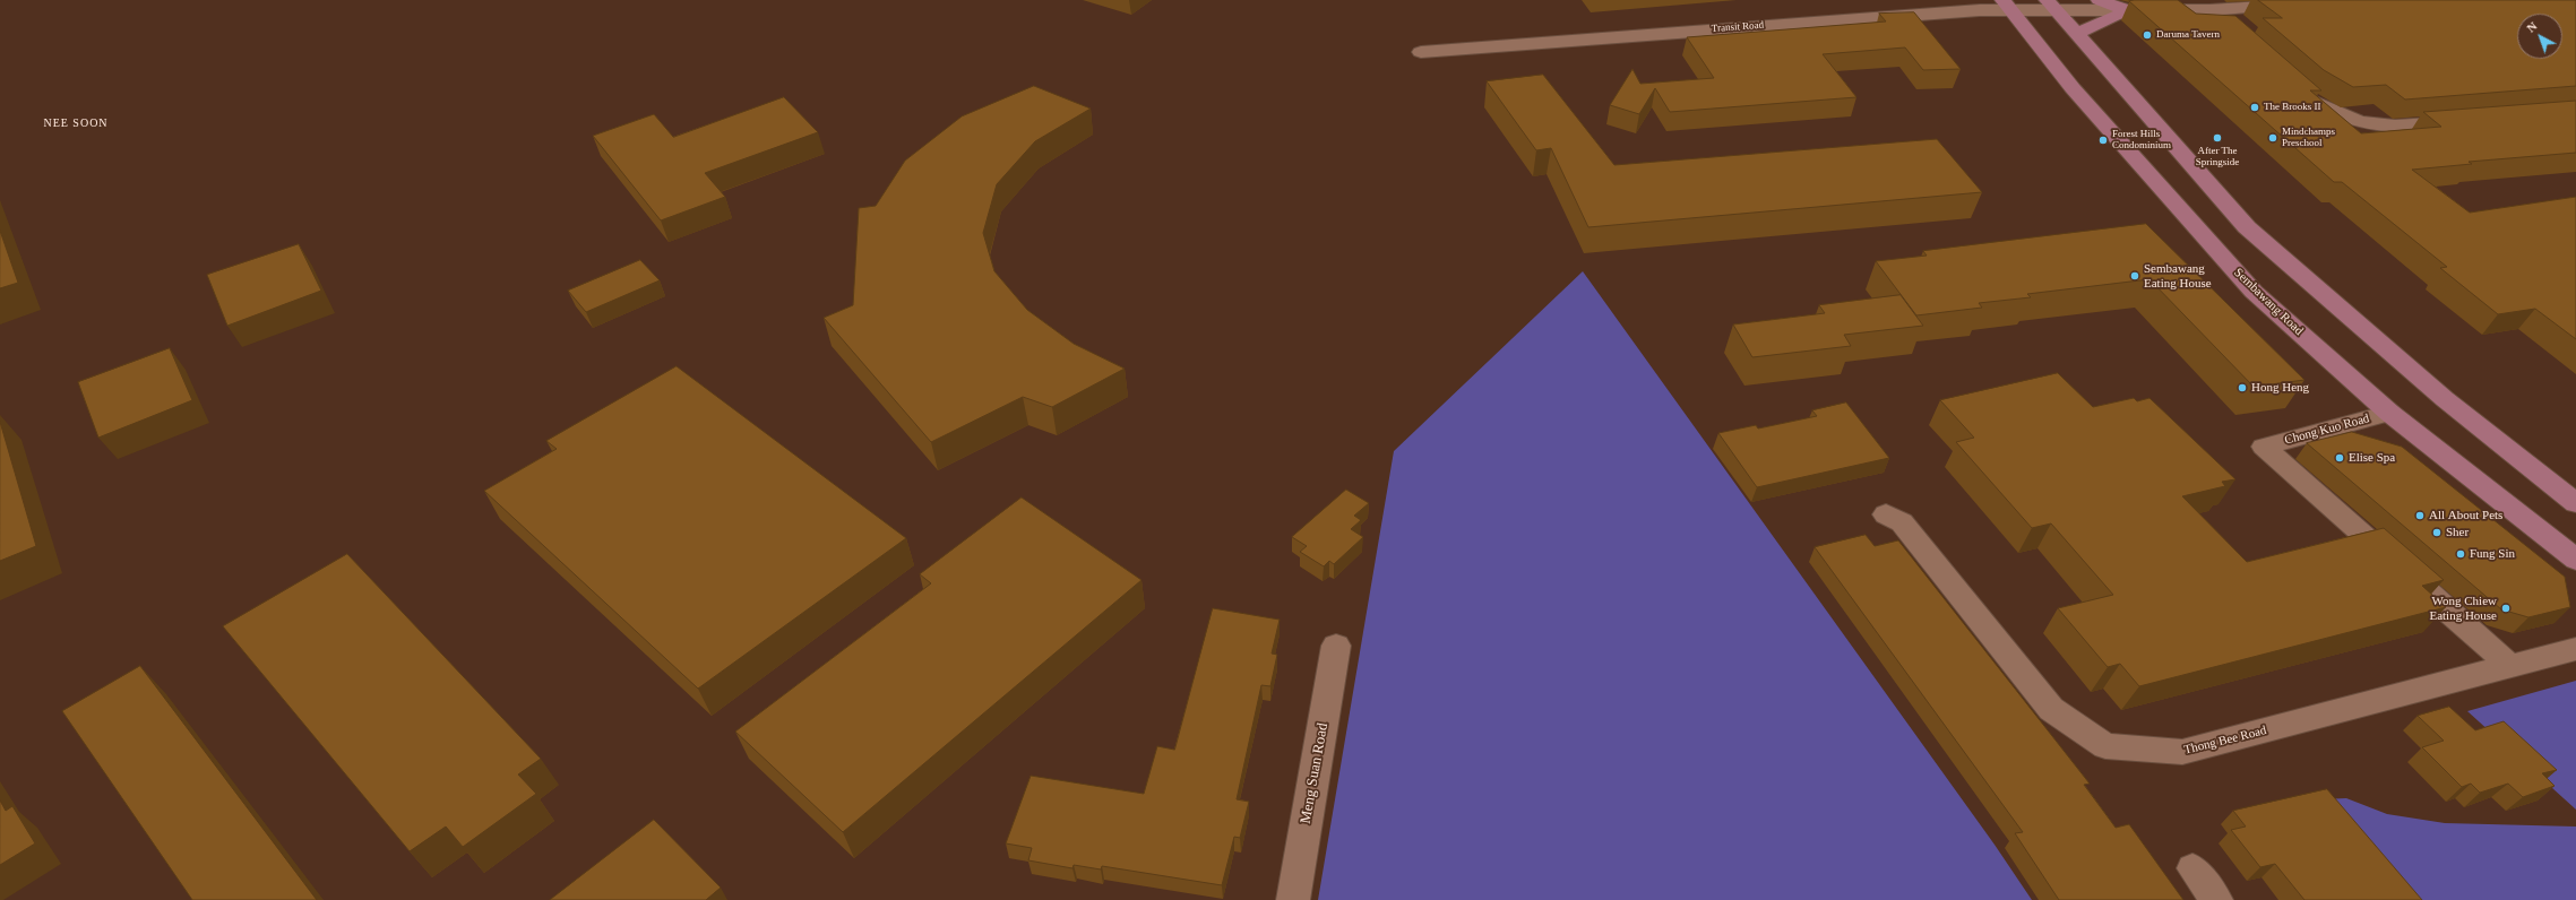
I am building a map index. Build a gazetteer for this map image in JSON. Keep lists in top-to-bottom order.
{
  "streets": {
    "main road": ["Sembawang Road"],
    "street": [
      "Transit Road",
      "Chong Kuo Road",
      "Thong Bee Road",
      "Meng Suan Road"
    ]
  },
  "crossings": [
    ["Transit Road", "Sembawang Road"],
    ["Sembawang Road", "Chong Kuo Road"],
    ["Chong Kuo Road", "Thong Bee Road"]
  ],
  "districts": ["NEE SOON"],
  "places": [
    "Daruma Tavern",
    "The Brooks II",
    "After The Springside",
    "Mindchamps Preschool",
    "Forest Hills Condominium",
    "Sembawang Eating House",
    "Hong Heng",
    "Elise Spa",
    "All About Pets",
    "Sher",
    "Fung Sin",
    "Wong Chiew Eating House"
  ],
  "north": "top left"
}
